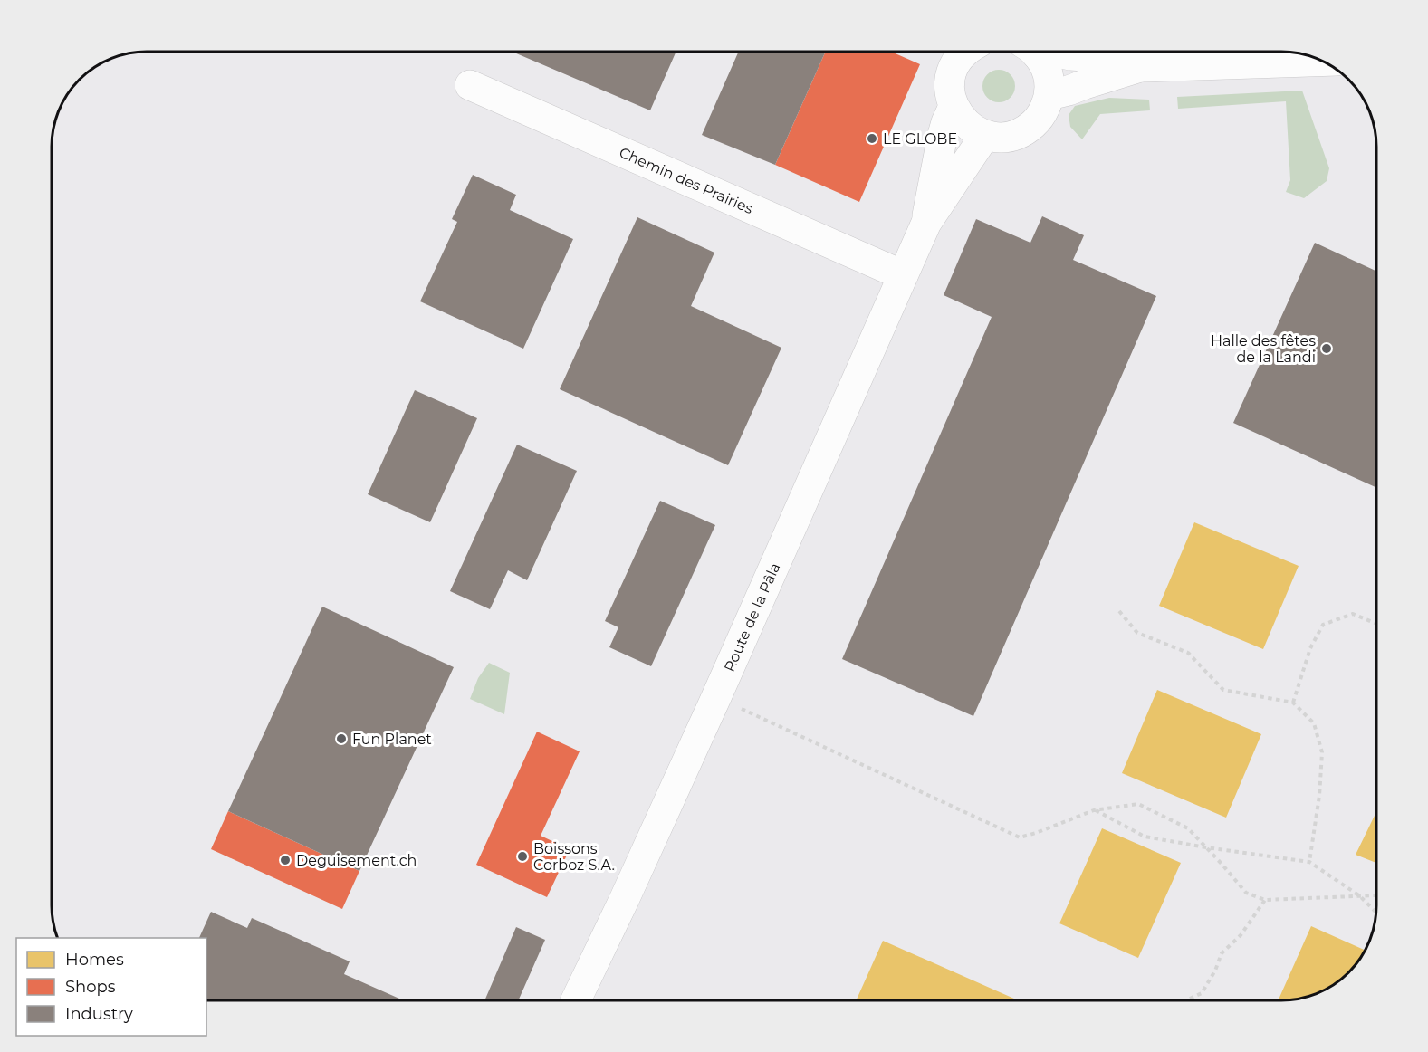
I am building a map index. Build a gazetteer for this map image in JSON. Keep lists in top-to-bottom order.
{
  "streets": {
    "main road": ["Chemin des Prairies", "Route de la Pâla"]
  },
  "crossings": [
    ["Chemin des Prairies", "Route de la Pâla"]
  ],
  "places": [
    "LE GLOBE",
    "Halle des fêtes de la Landi",
    "Fun Planet",
    "Boissons Corboz S.A.",
    "Deguisement.ch"
  ],
  "legend": ["Homes", "Shops", "Industry"]
}
